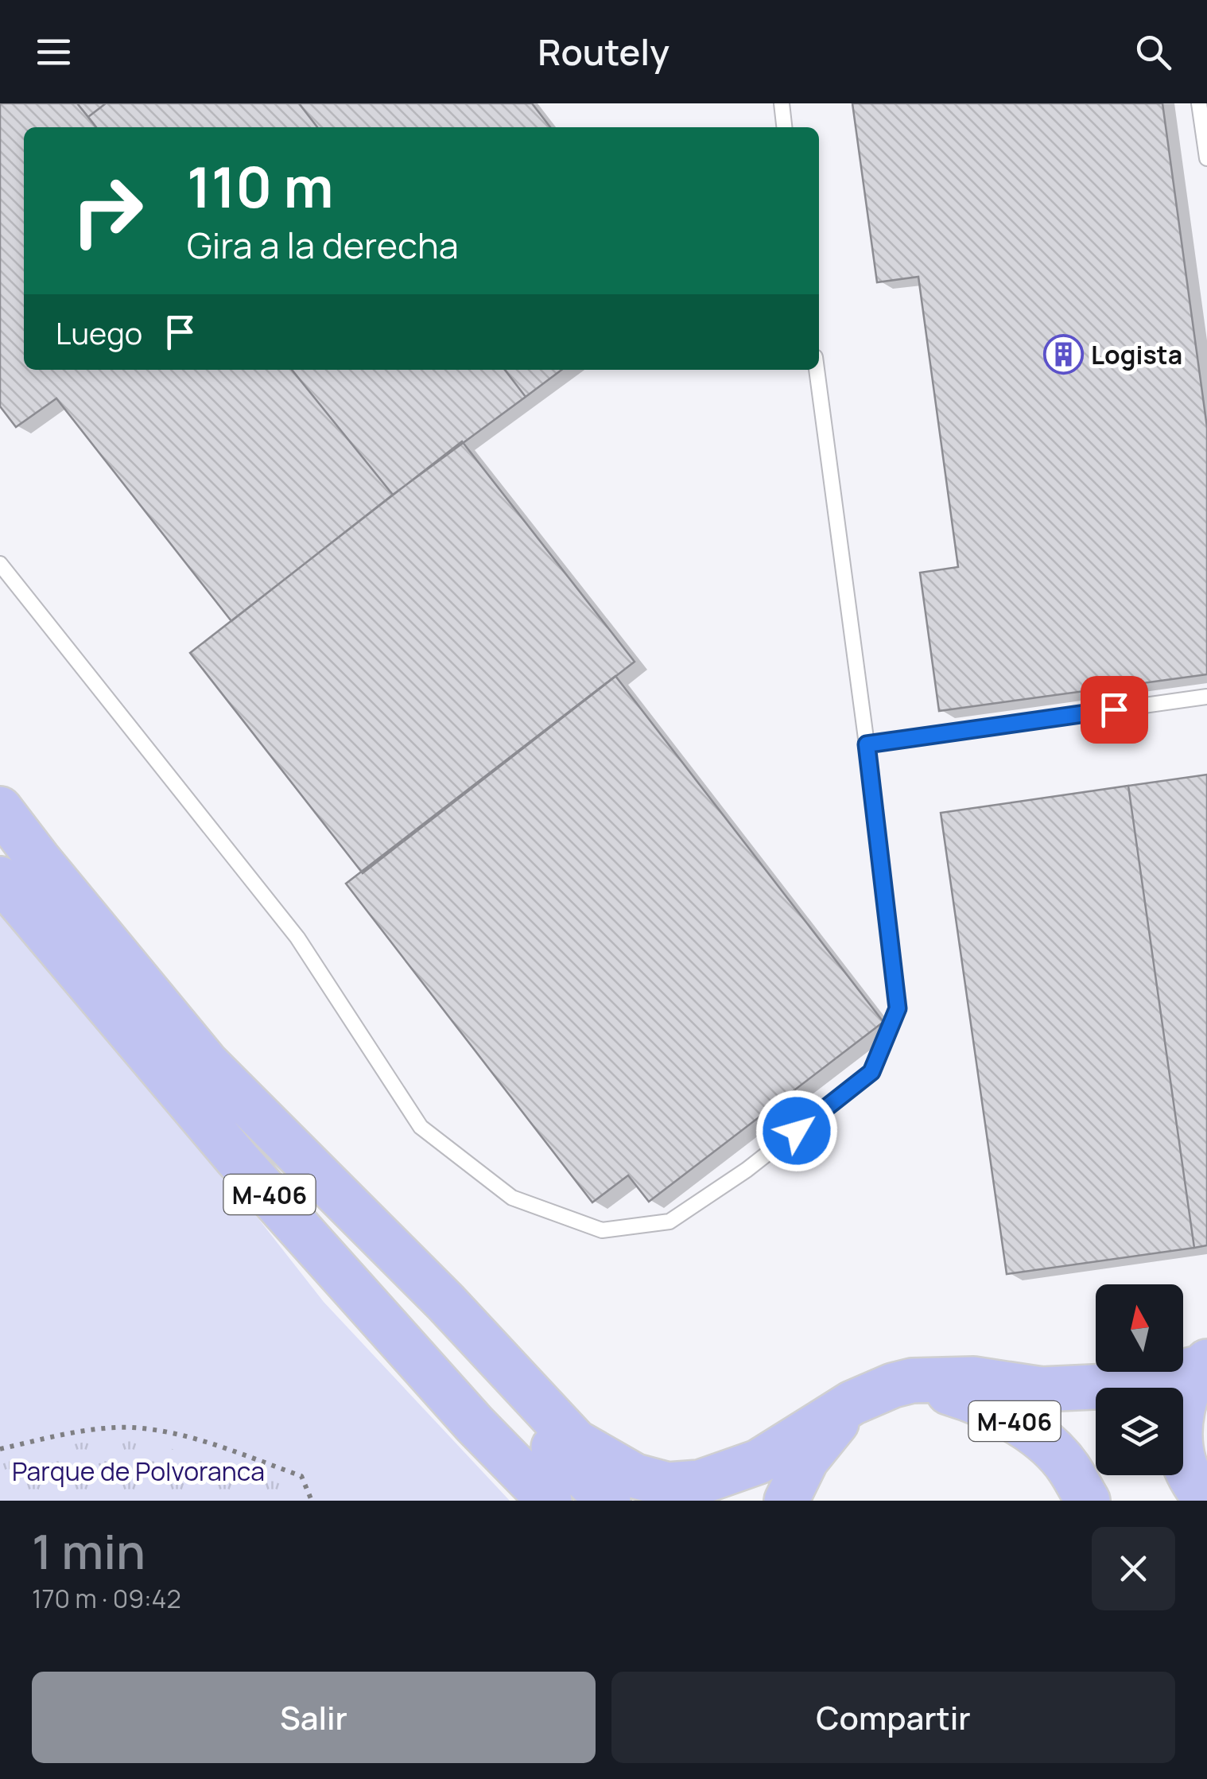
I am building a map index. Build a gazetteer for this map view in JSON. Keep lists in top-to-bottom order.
{
  "streets": {
    "highway": ["M-406"]
  },
  "parks": ["Parque de Polvoranca"],
  "places": {
    "building": ["Logista"]
  },
  "north": "top",
  "page": {
    "header": "Routely",
    "turn": ["110 m", "Gira a la derecha"],
    "then": "Luego",
    "heading": ["1 min", "170 m · 09:42"],
    "buttons": ["Salir", "Compartir"]
  }
}
